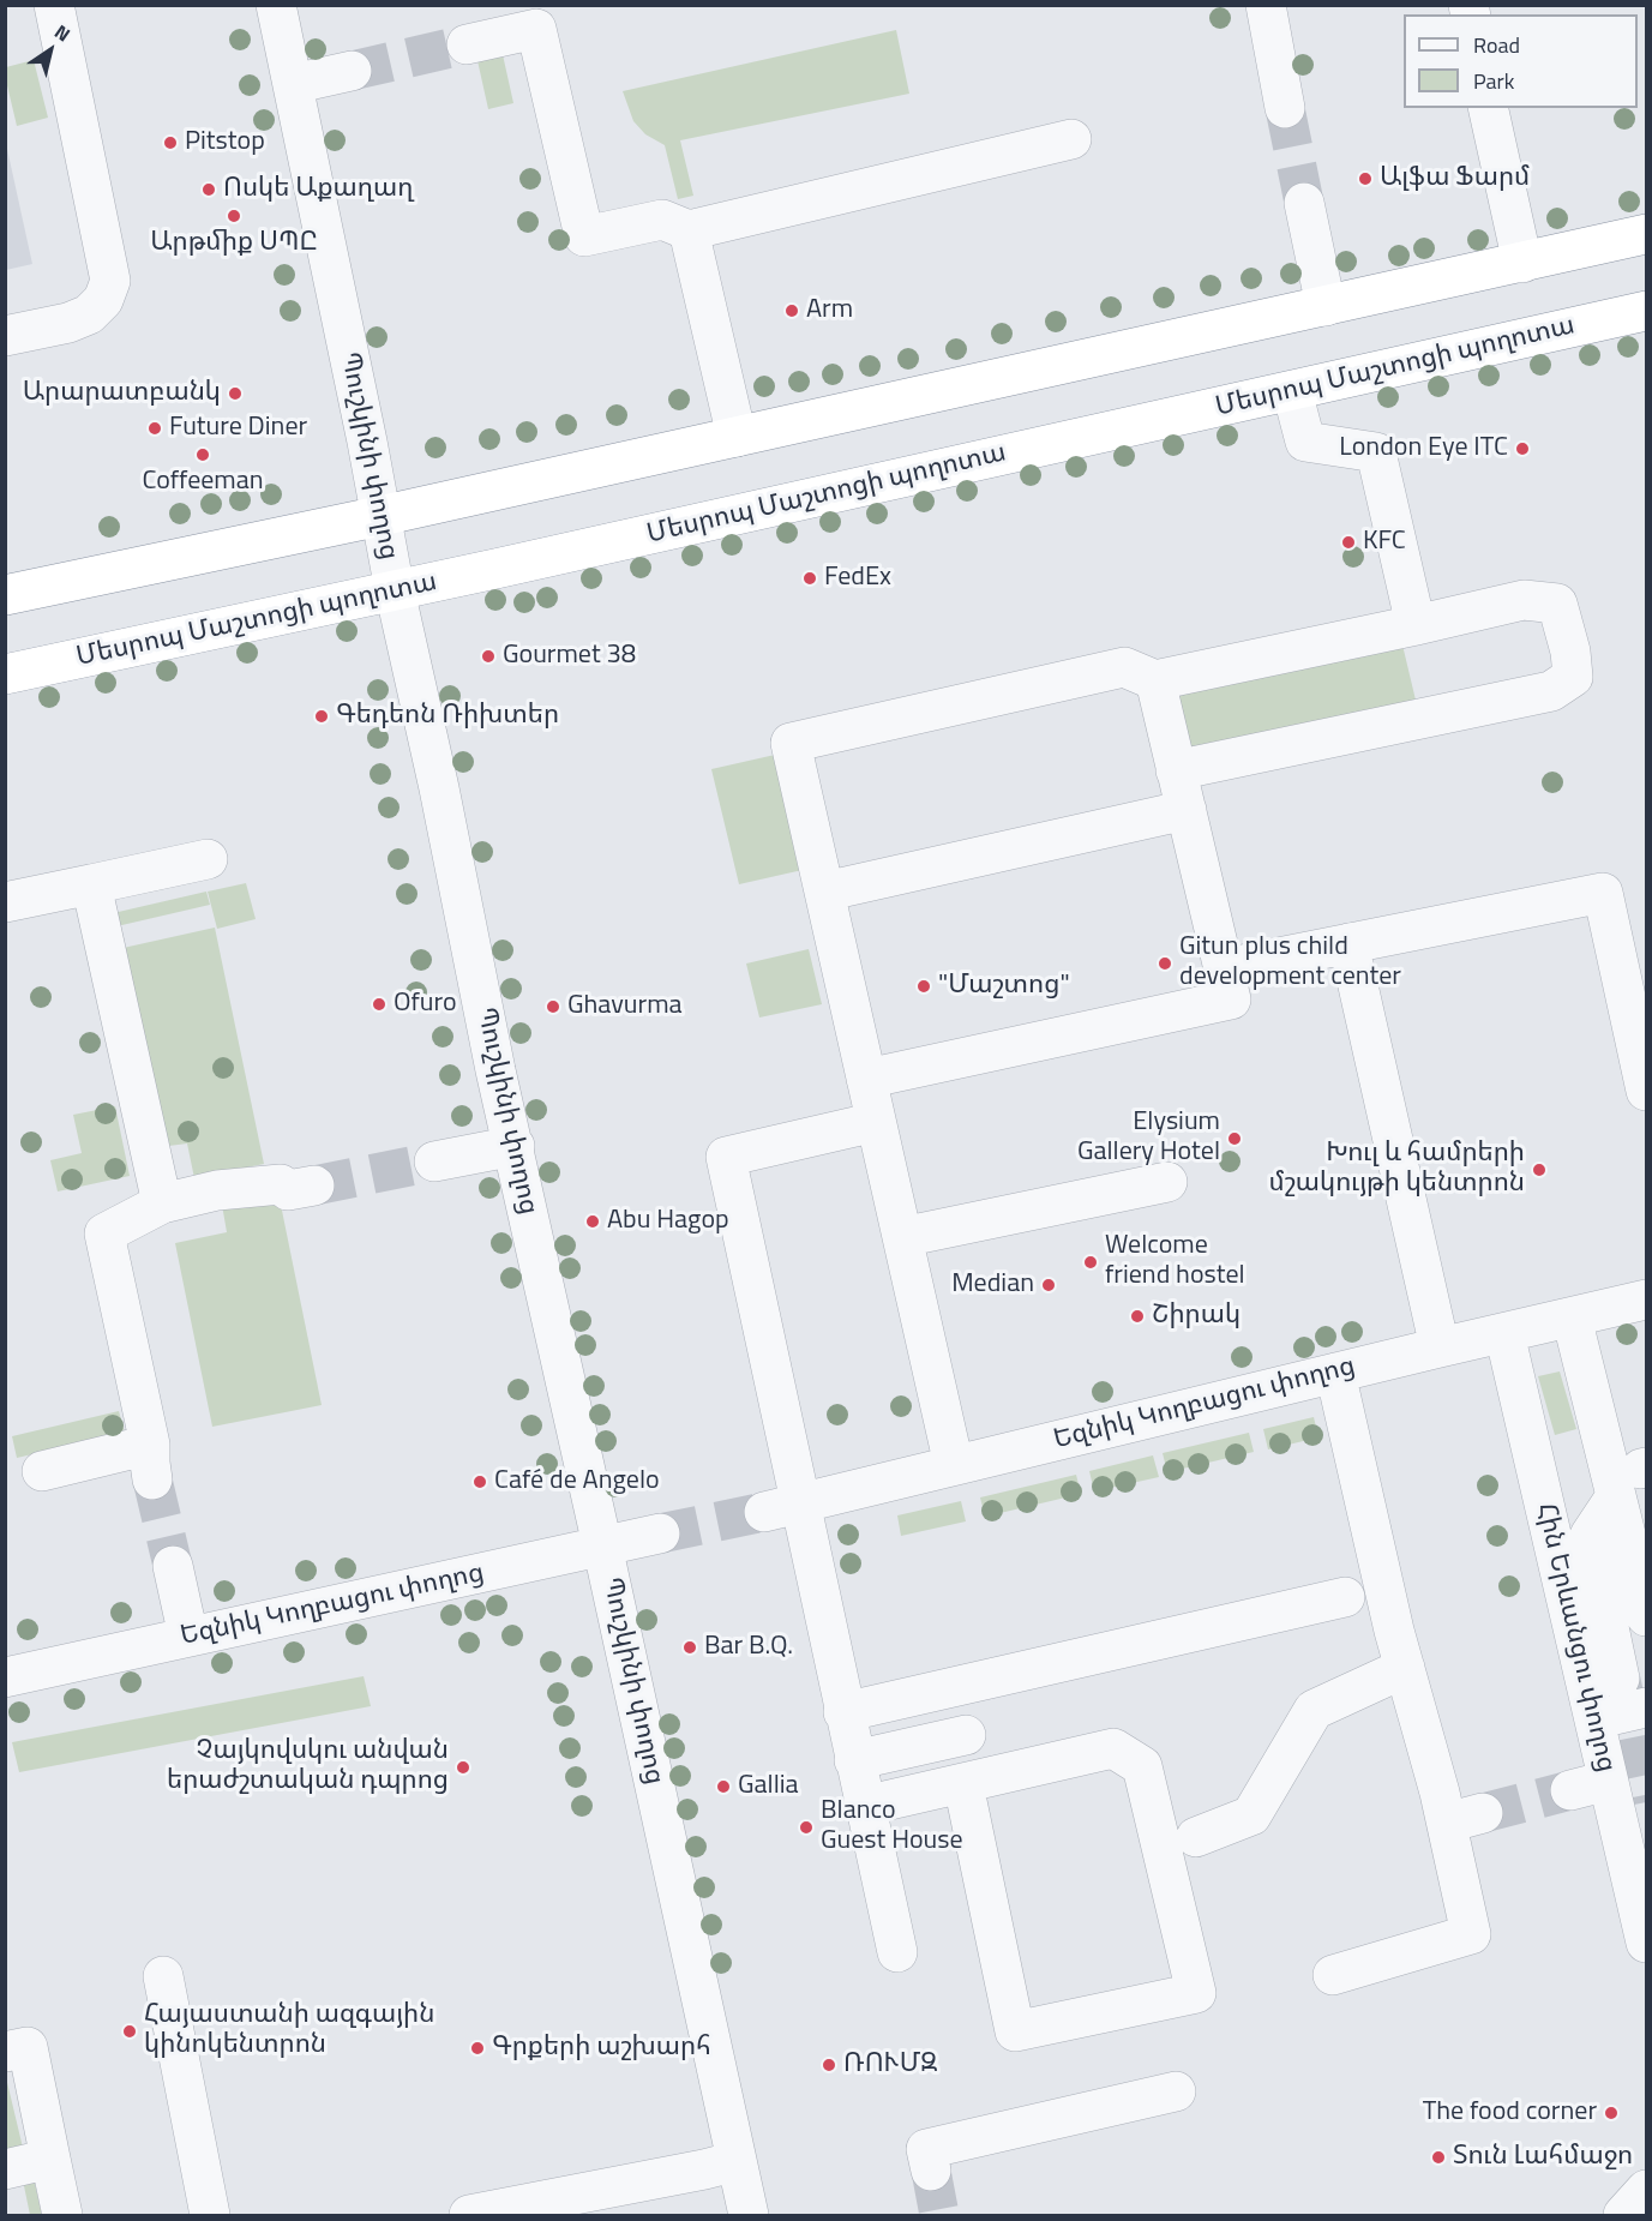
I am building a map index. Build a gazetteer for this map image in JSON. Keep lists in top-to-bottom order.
{
  "streets": {
    "highway": ["Մեսրոպ Մաշտոցի պողոտա"],
    "street": ["Պուշկինի փողոց", "Եզնիկ Կողբացու փողոց", "Հին Երևանցու փողոց"]
  },
  "crossings": [
    ["Մեսրոպ Մաշտոցի պողոտա", "Պուշկինի փողոց"],
    ["Պուշկինի փողոց", "Եզնիկ Կողբացու փողոց"],
    ["Եզնիկ Կողբացու փողոց", "Հին Երևանցու փողոց"]
  ],
  "places": [
    "Pitstop",
    "Ալֆա Ֆարմ",
    "Ոսկե Աքաղաղ",
    "Արթմիք ՍՊԸ",
    "Arm",
    "Արարատբանկ",
    "Future Diner",
    "London Eye ITC",
    "Coffeeman",
    "KFC",
    "FedEx",
    "Gourmet 38",
    "Գեդեոն Ռիխտեր",
    "Gitun plus child development center",
    "\"Մաշտոց\"",
    "Ofuro",
    "Ghavurma",
    "Elysium Gallery Hotel",
    "Խուլ և համրերի մշակույթի կենտրոն",
    "Abu Hagop",
    "Welcome friend hostel",
    "Median",
    "Շիրակ",
    "Café de Angelo",
    "Bar B.Q.",
    "Չայկովսկու անվան երաժշտական դպրոց",
    "Gallia",
    "Blanco Guest House",
    "Հայաստանի ազգային կինոկենտրոն",
    "Գրքերի աշխարհ",
    "ՌՈՒՄԶ",
    "The food corner",
    "Տուն Լահմաջո"
  ],
  "legend": ["Road", "Park"],
  "north": "top right"
}
